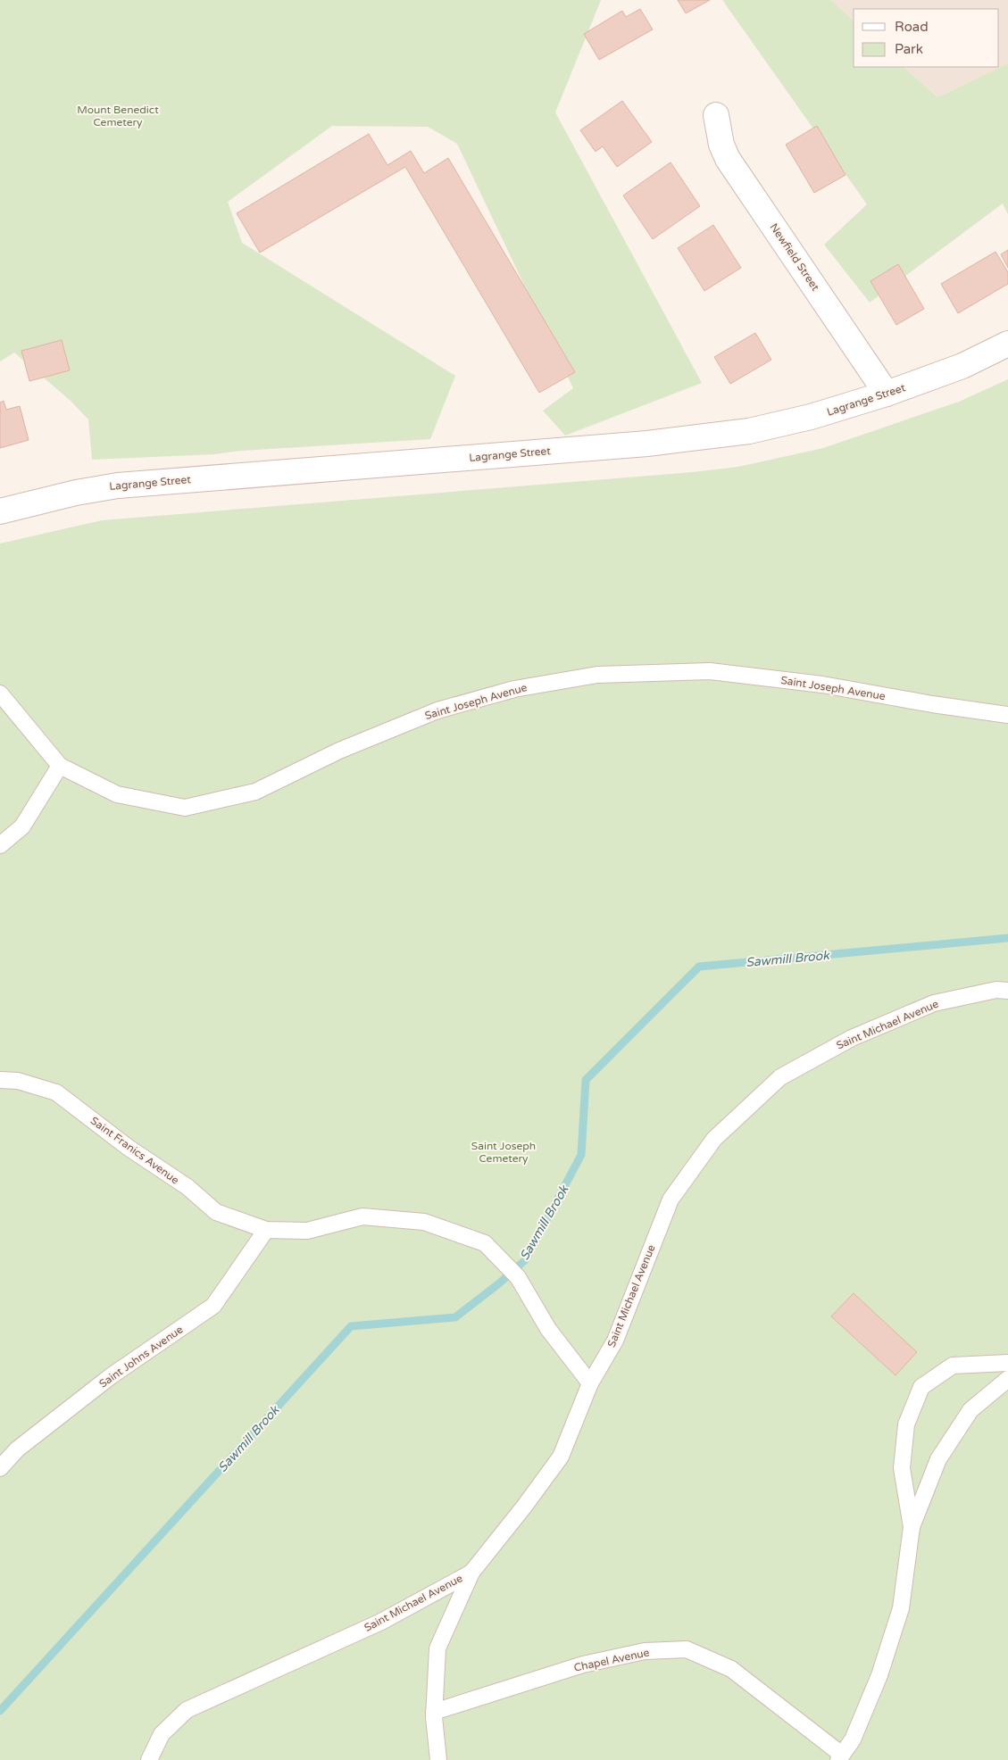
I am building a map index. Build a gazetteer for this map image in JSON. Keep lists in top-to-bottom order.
{
  "streets": {
    "main road": ["Newfield Street", "Lagrange Street"],
    "lane": [
      "Saint Joseph Avenue",
      "Saint Michael Avenue",
      "Saint Franics Avenue",
      "Saint Johns Avenue",
      "Chapel Avenue"
    ]
  },
  "crossings": [
    ["Newfield Street", "Lagrange Street"],
    ["Saint Michael Avenue", "Saint Franics Avenue"],
    ["Saint Franics Avenue", "Saint Johns Avenue"]
  ],
  "water": ["Sawmill Brook"],
  "parks": ["Mount Benedict Cemetery", "Saint Joseph Cemetery"],
  "legend": ["Road", "Park"]
}
